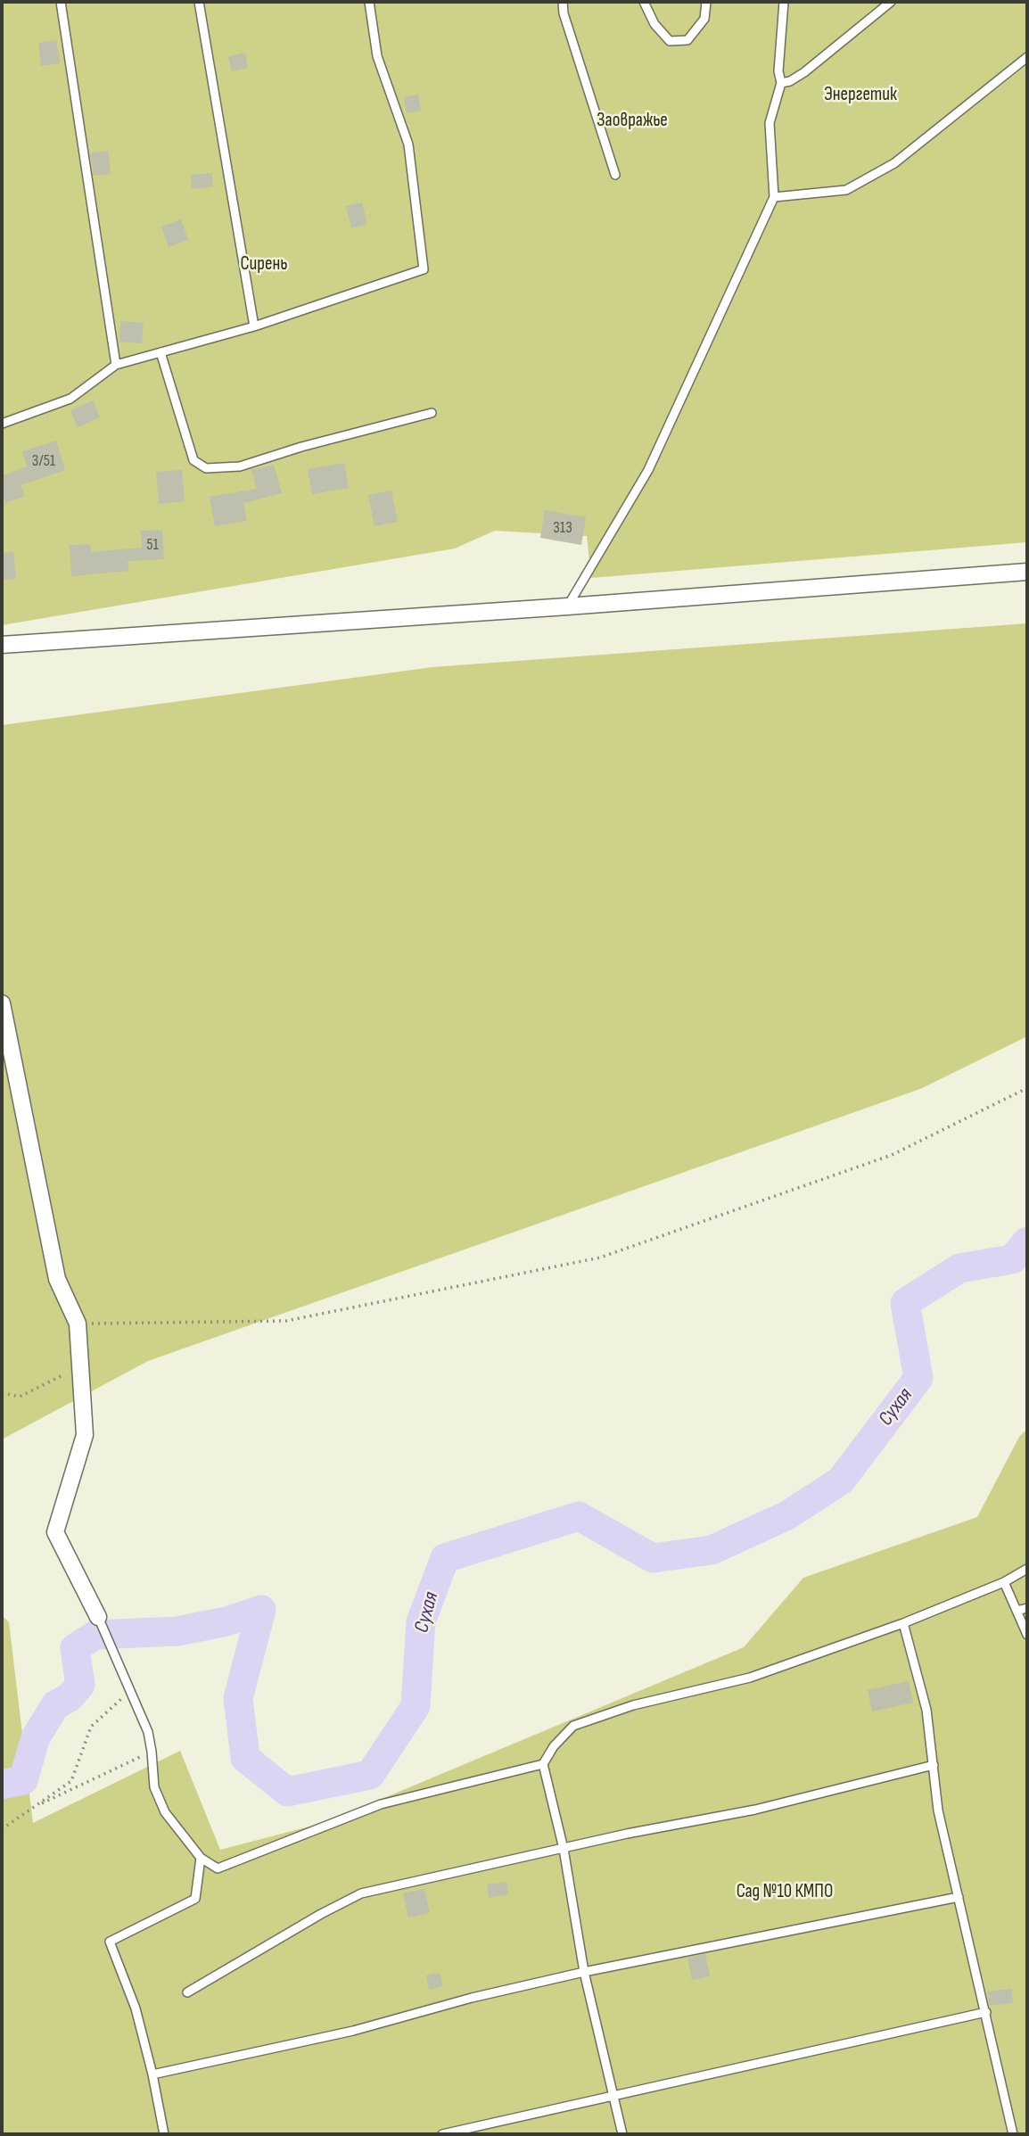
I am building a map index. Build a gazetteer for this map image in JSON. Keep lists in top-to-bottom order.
{
  "water": ["Сухая"],
  "parks": [
    "Энергетик",
    "Заовражье",
    "Сирень",
    "Сад №10 КМПО"
  ],
  "house_numbers": ["3/51", "313", "51"]
}
